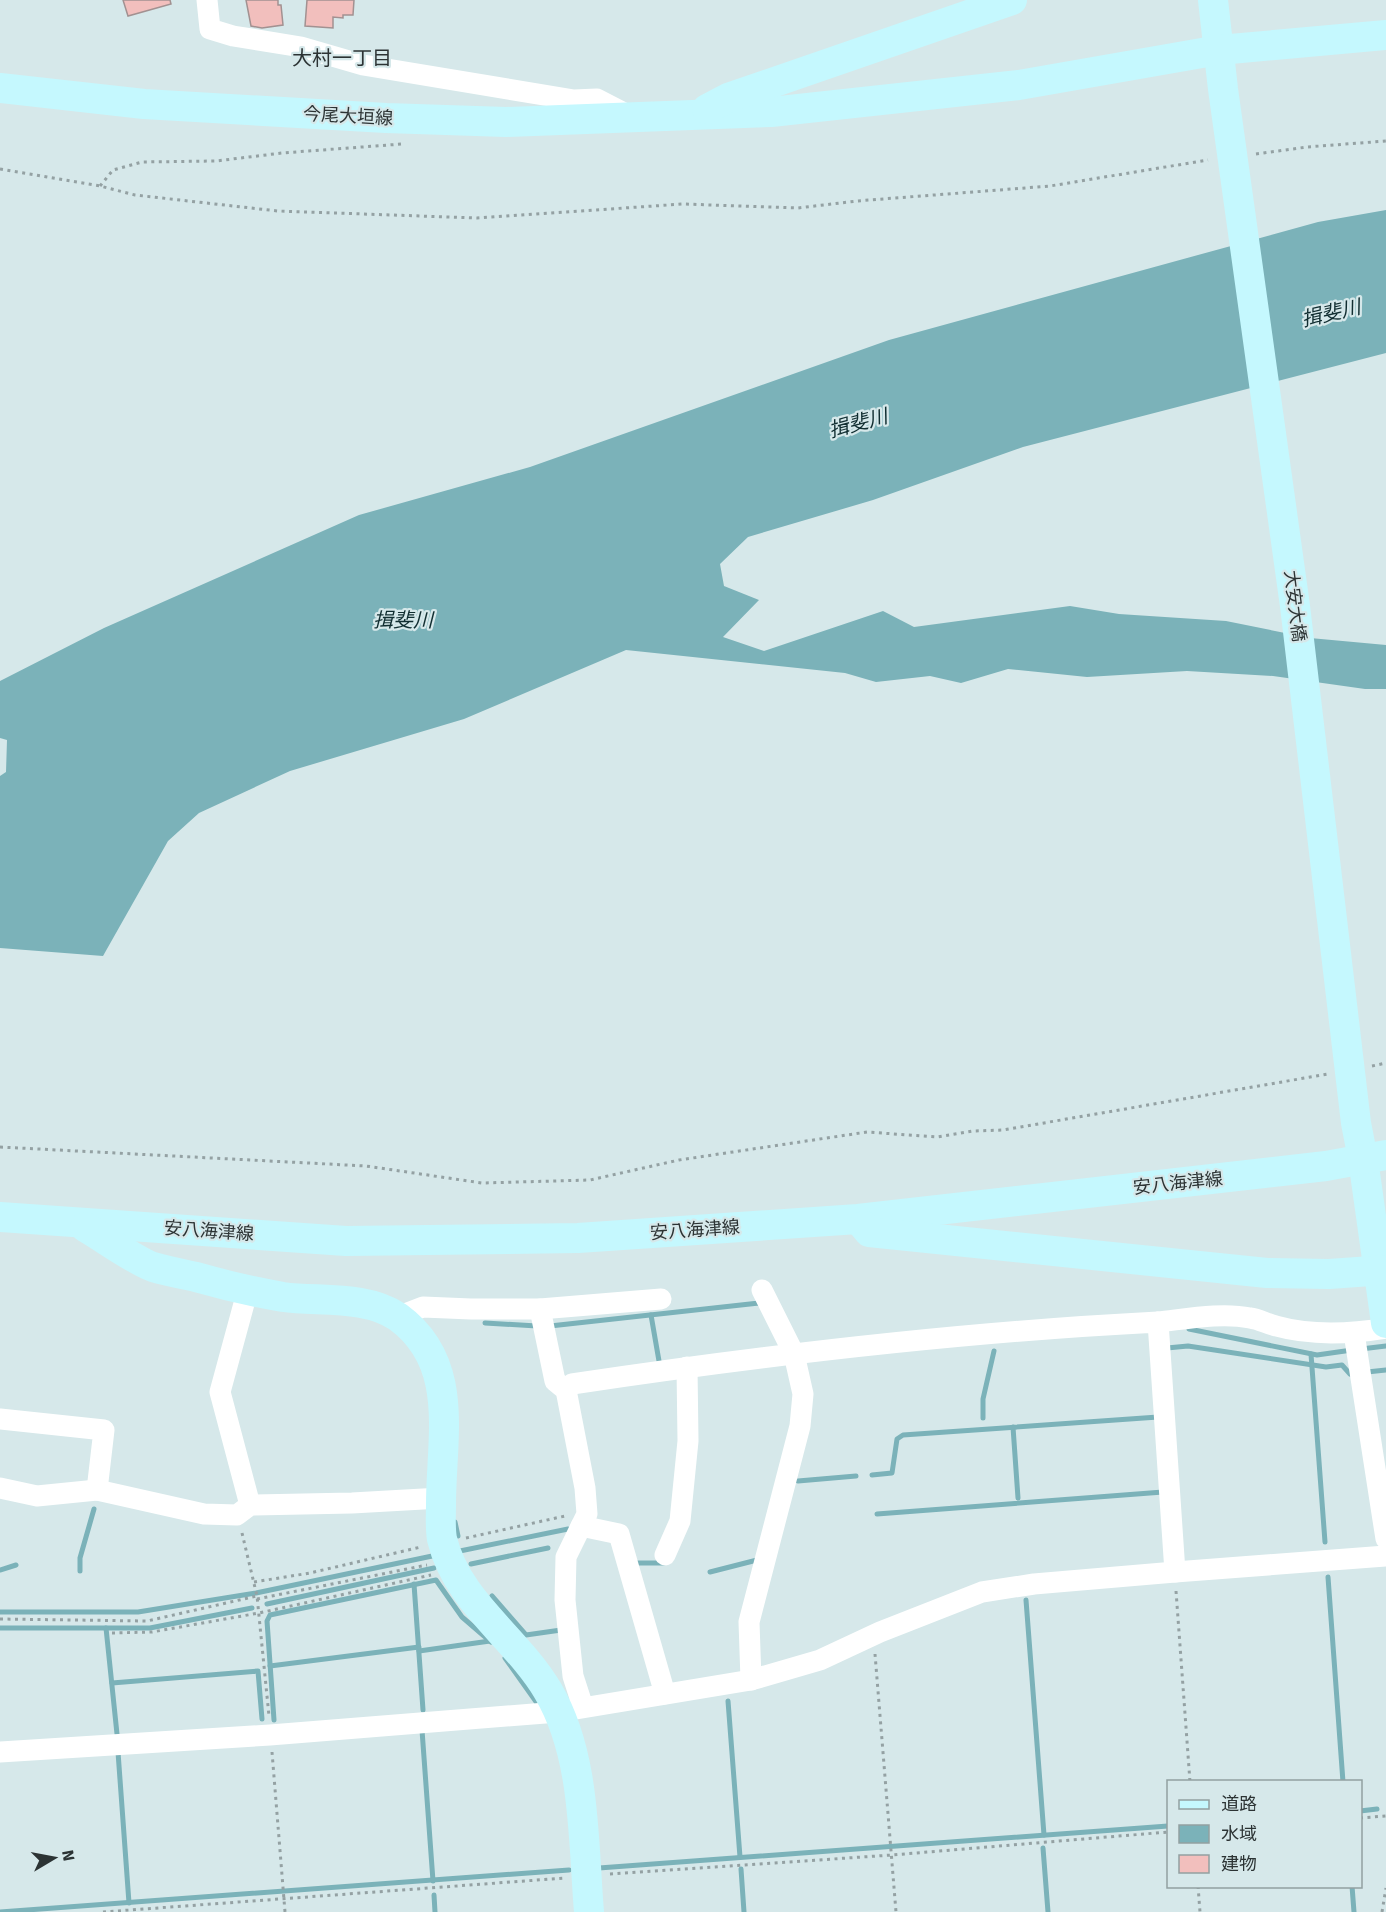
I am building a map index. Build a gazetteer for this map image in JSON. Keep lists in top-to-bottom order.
{
  "streets": {
    "main road": ["今尾大垣線", "大安大橋", "安八海津線"]
  },
  "crossings": [
    ["今尾大垣線", "大安大橋"],
    ["大安大橋", "安八海津線"]
  ],
  "districts": ["大村一丁目"],
  "water": ["揖斐川"],
  "legend": ["道路", "水域", "建物"],
  "north": "right"
}
